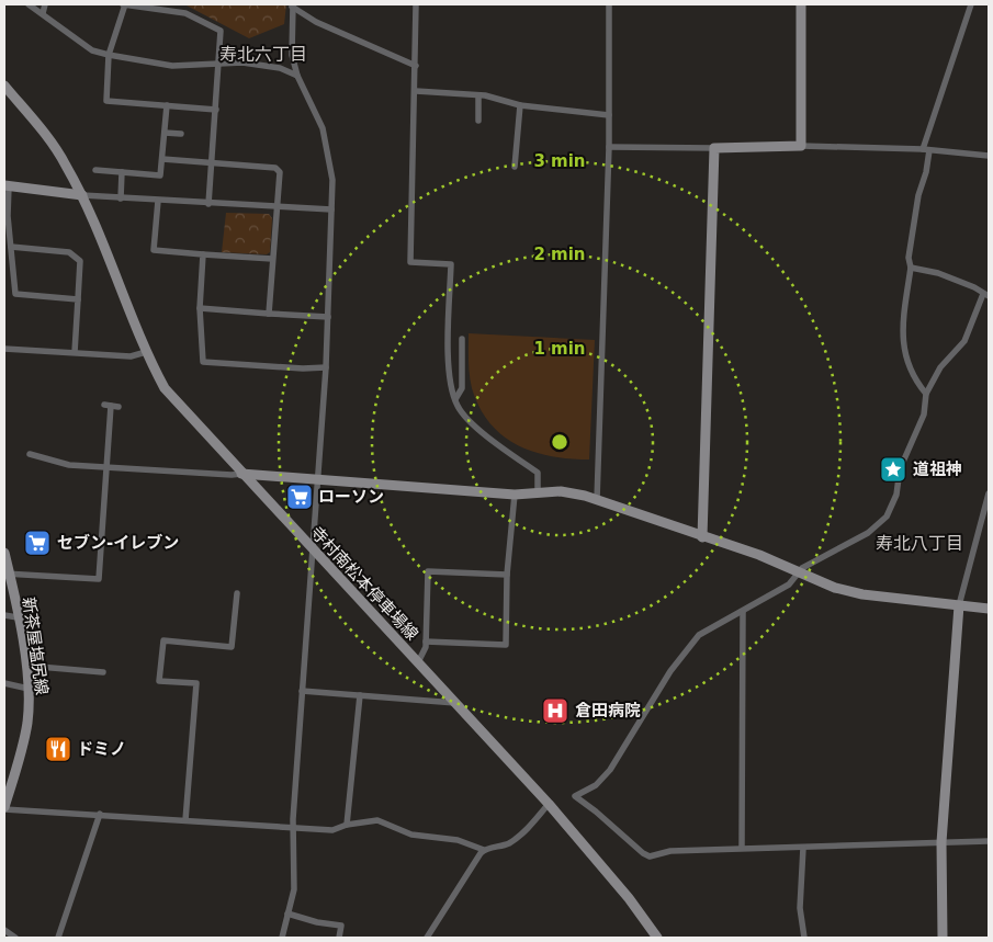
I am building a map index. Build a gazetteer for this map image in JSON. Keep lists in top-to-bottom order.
{
  "streets": {
    "street": ["寺村南松本停車場線", "新茶屋塩尻線"]
  },
  "districts": ["寿北六丁目", "寿北八丁目"],
  "places": {
    "place": ["道祖神"],
    "supermarket": ["ローソン", "セブン-イレブン"],
    "hospital": ["倉田病院"],
    "restaurant": ["ドミノ"]
  },
  "rings": ["3 min", "2 min", "1 min"]
}
